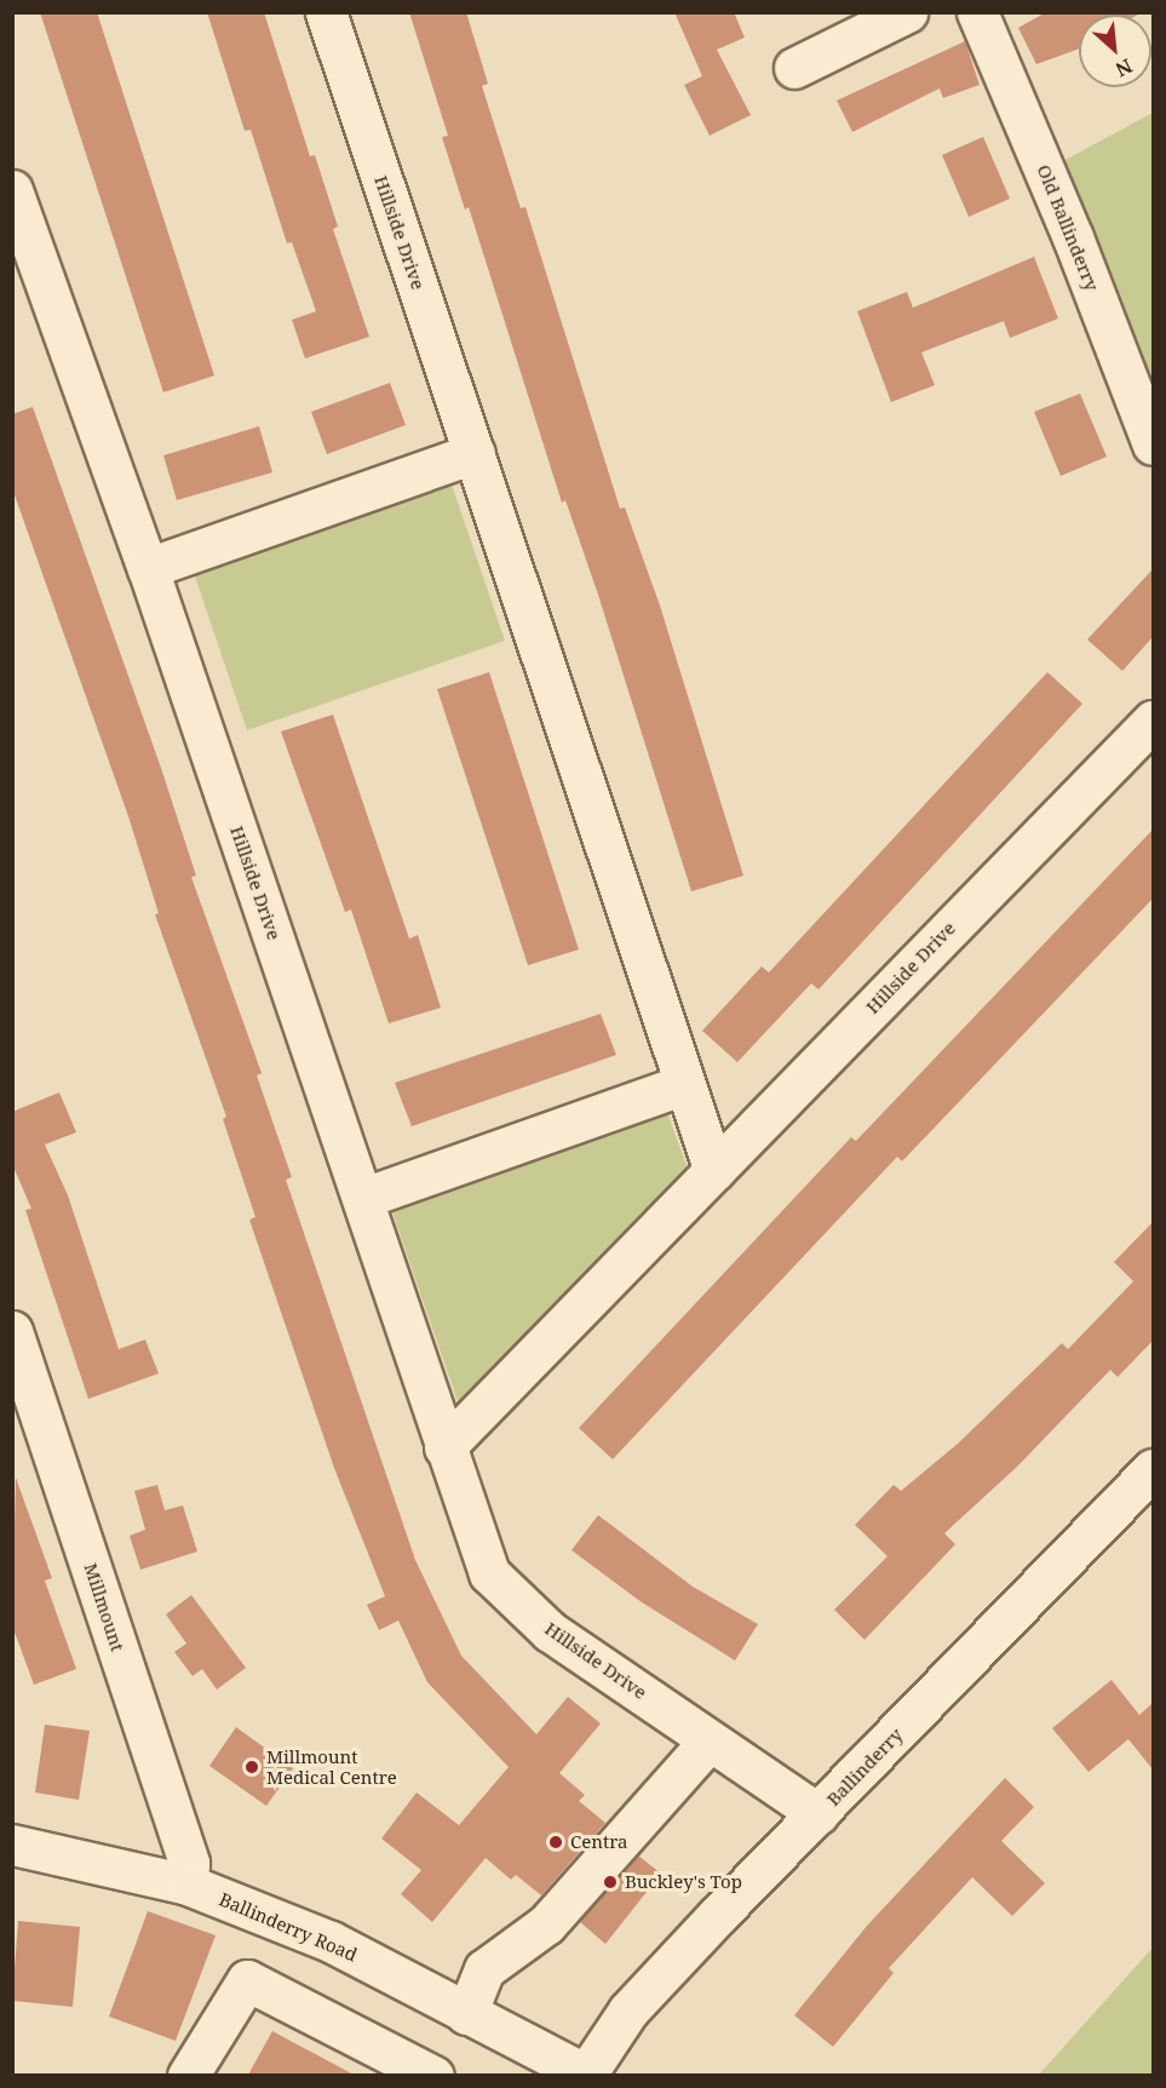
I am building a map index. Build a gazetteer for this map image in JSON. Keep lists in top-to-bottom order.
{
  "streets": {
    "street": [
      "Old Ballinderry",
      "Hillside Drive",
      "Millmount",
      "Ballinderry",
      "Ballinderry Road"
    ]
  },
  "crossings": [
    ["Hillside Drive", "Ballinderry"],
    ["Millmount", "Ballinderry Road"],
    ["Ballinderry", "Ballinderry Road"]
  ],
  "places": ["Millmount Medical Centre", "Centra", "Buckley's Top"],
  "north": "bottom right"
}
